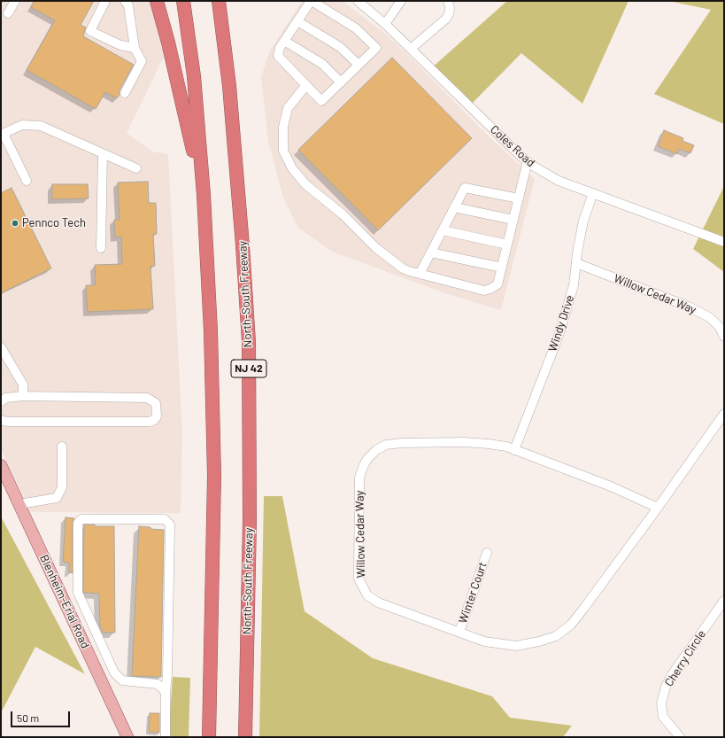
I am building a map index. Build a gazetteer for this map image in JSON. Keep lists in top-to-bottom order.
{
  "streets": {
    "highway": ["North-South Freeway", "NJ 42"],
    "main road": ["Blenheim-Erial Road"],
    "street": [
      "Coles Road",
      "Willow Cedar Way",
      "Windy Drive",
      "Winter Court",
      "Cherry Circle"
    ]
  },
  "crossings": [
    ["Coles Road", "Windy Drive"],
    ["Willow Cedar Way", "Windy Drive"],
    ["Willow Cedar Way", "Winter Court"]
  ],
  "places": ["Pennco Tech"],
  "scale_bar": "50 m"
}
